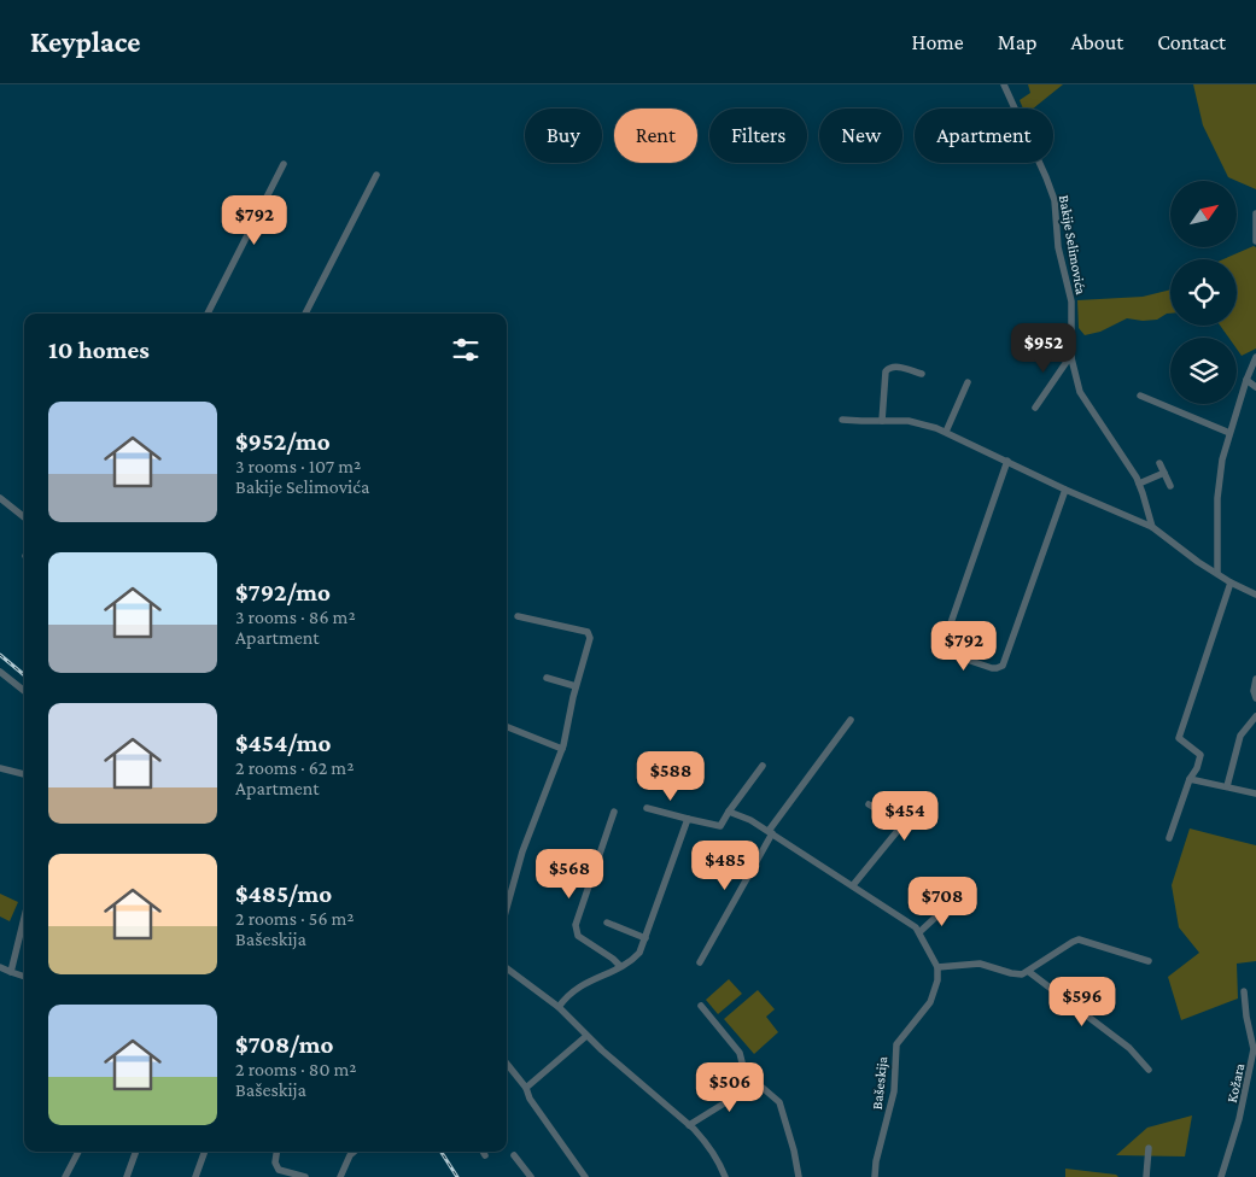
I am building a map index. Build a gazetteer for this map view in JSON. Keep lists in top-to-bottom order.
{
  "streets": {
    "street": ["Bakije Selimovića", "Bašeskija", "Kožara"]
  },
  "north": "top right",
  "page": {
    "header": "Keyplace",
    "nav": [
      "Home",
      "Map",
      "About",
      "Contact"
    ],
    "chip": [
      "Buy",
      "Rent",
      "Filters",
      "New",
      "Apartment"
    ],
    "price": [
      "$792",
      "$952",
      "$792",
      "$588",
      "$454",
      "$485",
      "$568",
      "$708",
      "$596",
      "$506"
    ],
    "heading": "10 homes",
    "list": [
      {
        "name": "$952/mo",
        "note": "3 rooms · 107 m² · Bakije Selimovića"
      },
      {
        "name": "$792/mo",
        "note": "3 rooms · 86 m² · Apartment"
      },
      {
        "name": "$454/mo",
        "note": "2 rooms · 62 m² · Apartment"
      },
      {
        "name": "$485/mo",
        "note": "2 rooms · 56 m² · Bašeskija"
      },
      {
        "name": "$708/mo",
        "note": "2 rooms · 80 m² · Bašeskija"
      }
    ]
  }
}
